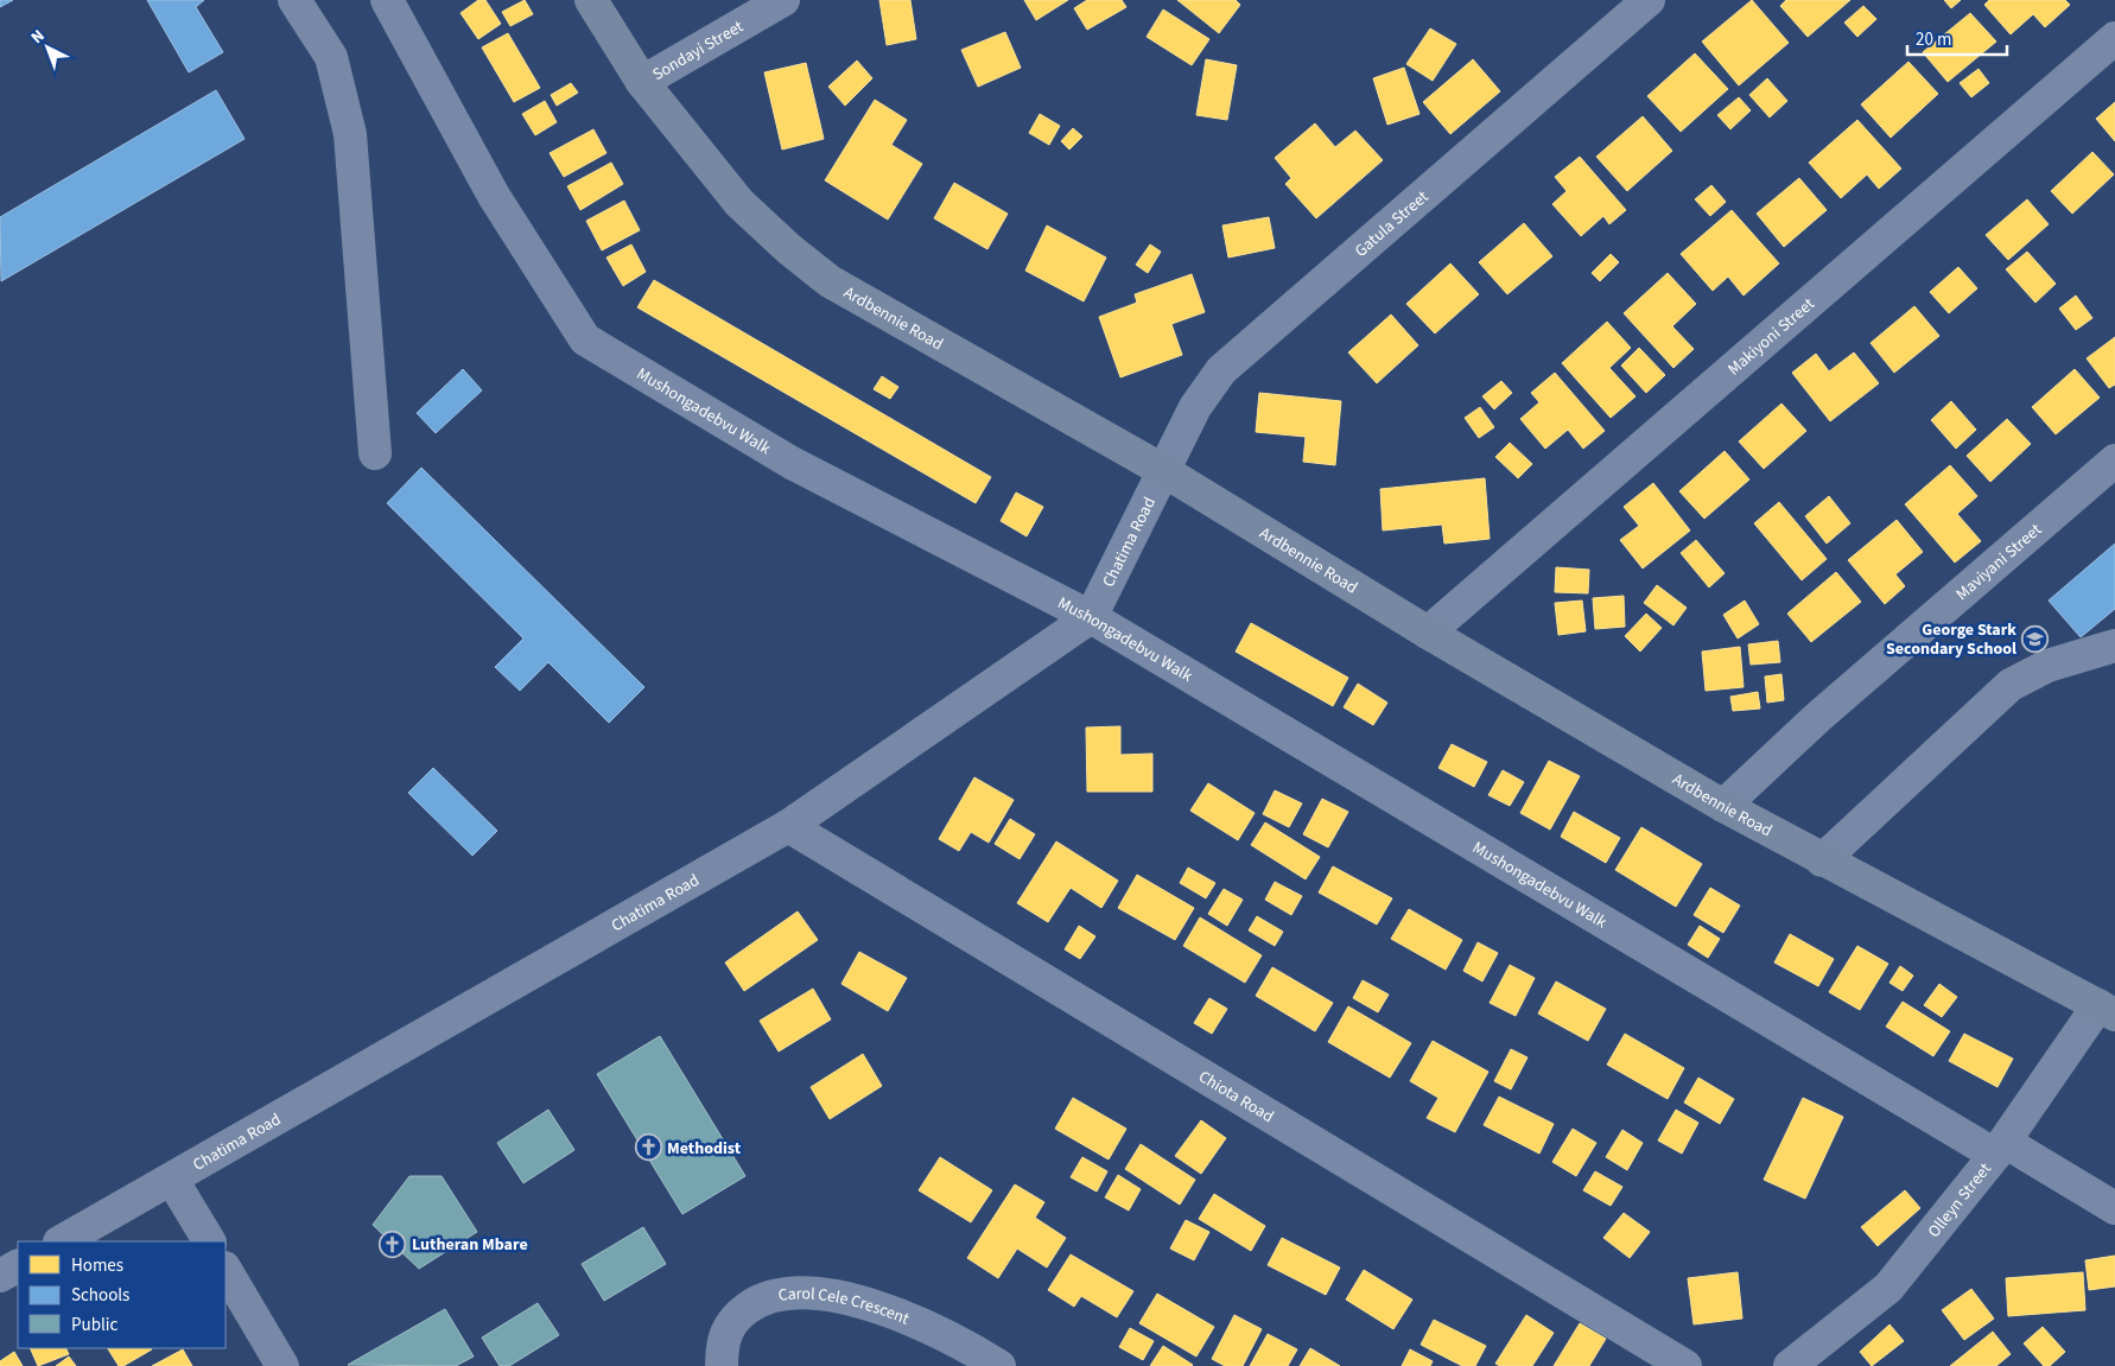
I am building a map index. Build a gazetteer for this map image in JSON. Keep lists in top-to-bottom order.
{
  "streets": {
    "main road": ["Ardbennie Road"],
    "street": [
      "Sondayi Street",
      "Gatula Street",
      "Makiyoni Street",
      "Mushongadebvu Walk",
      "Chatima Road",
      "Maviyani Street",
      "Chiota Road",
      "Olleyn Street",
      "Carol Cele Crescent"
    ]
  },
  "crossings": [
    ["Sondayi Street", "Ardbennie Road"],
    ["Gatula Street", "Ardbennie Road"],
    ["Gatula Street", "Chatima Road"],
    ["Ardbennie Road", "Makiyoni Street"],
    ["Ardbennie Road", "Chatima Road"],
    ["Ardbennie Road", "Maviyani Street"],
    ["Ardbennie Road", "Olleyn Street"],
    ["Mushongadebvu Walk", "Chatima Road"],
    ["Mushongadebvu Walk", "Olleyn Street"],
    ["Chatima Road", "Chiota Road"]
  ],
  "places": {
    "school or university": ["George Stark Secondary School"],
    "church": ["Methodist", "Lutheran Mbare"]
  },
  "legend": ["Homes", "Schools", "Public"],
  "scale_bar": "20 m",
  "north": "top left"
}
